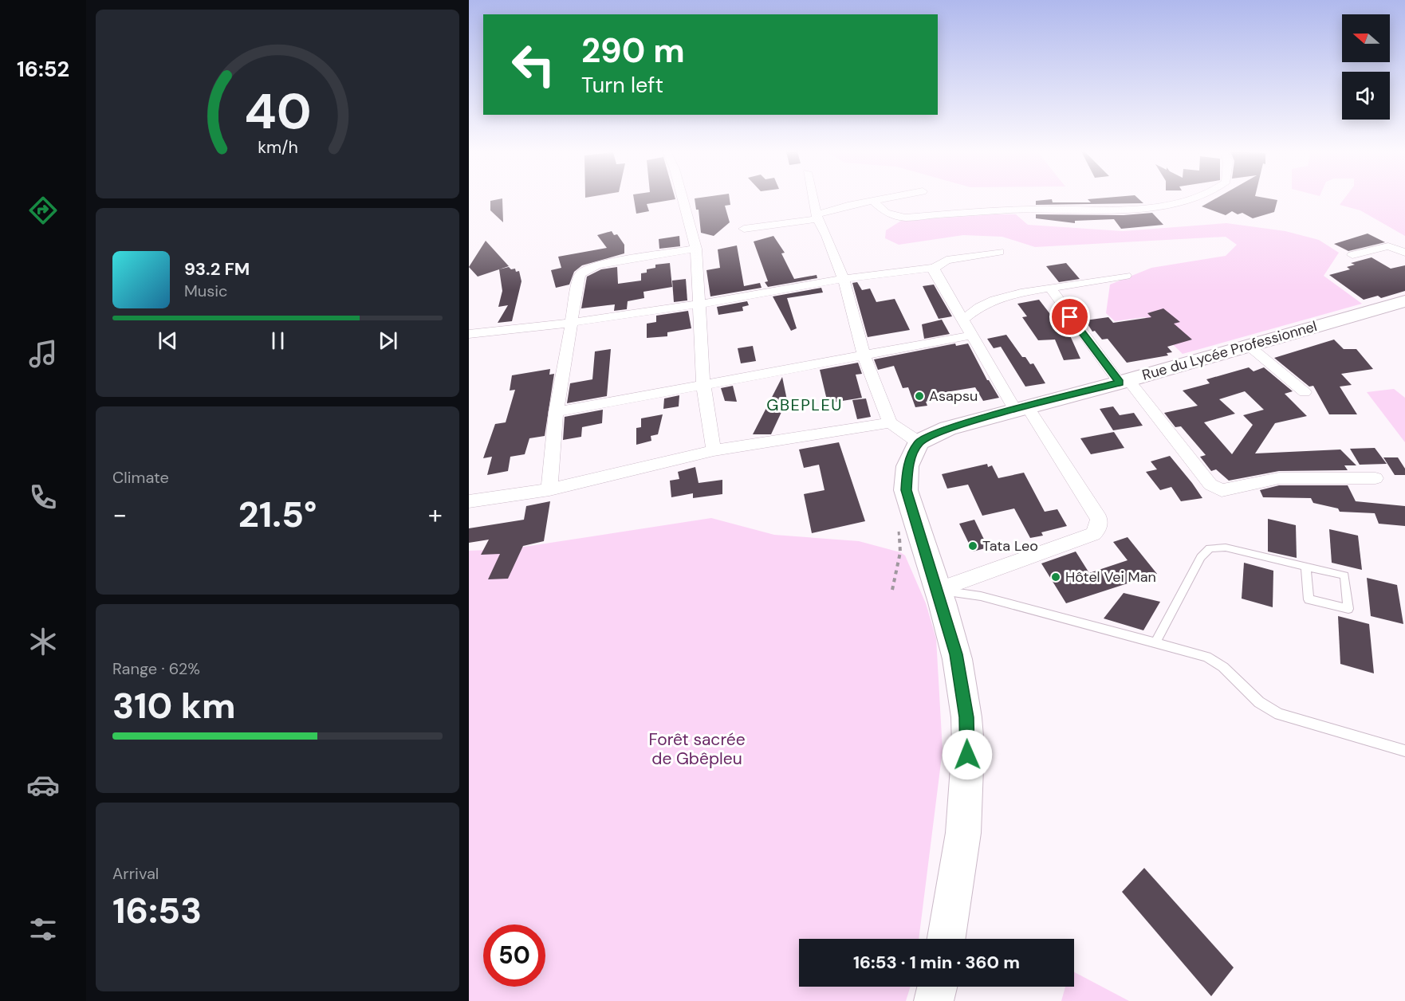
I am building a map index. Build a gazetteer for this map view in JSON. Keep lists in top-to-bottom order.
{
  "streets": {
    "main road": ["Rue du Lycée Professionnel"]
  },
  "districts": ["GBEPLEU"],
  "parks": ["Forêt sacrée de Gbêpleu"],
  "places": ["Asapsu", "Tata Leo", "Hôtel Vei Man"],
  "north": "left",
  "page": {
    "tabs": "16:52",
    "turn": ["290 m", "Turn left"],
    "song": ["93.2 FM", "Music"],
    "tile": [
      "Climate",
      ["Range · 62%", "310 km"],
      ["Arrival", "16:53"]
    ],
    "heat": ["−", "21.5°", "+"],
    "limit": "50",
    "trip": "16:53 · 1 min · 360 m",
    "gauge": ["40", "km/h"]
  }
}
